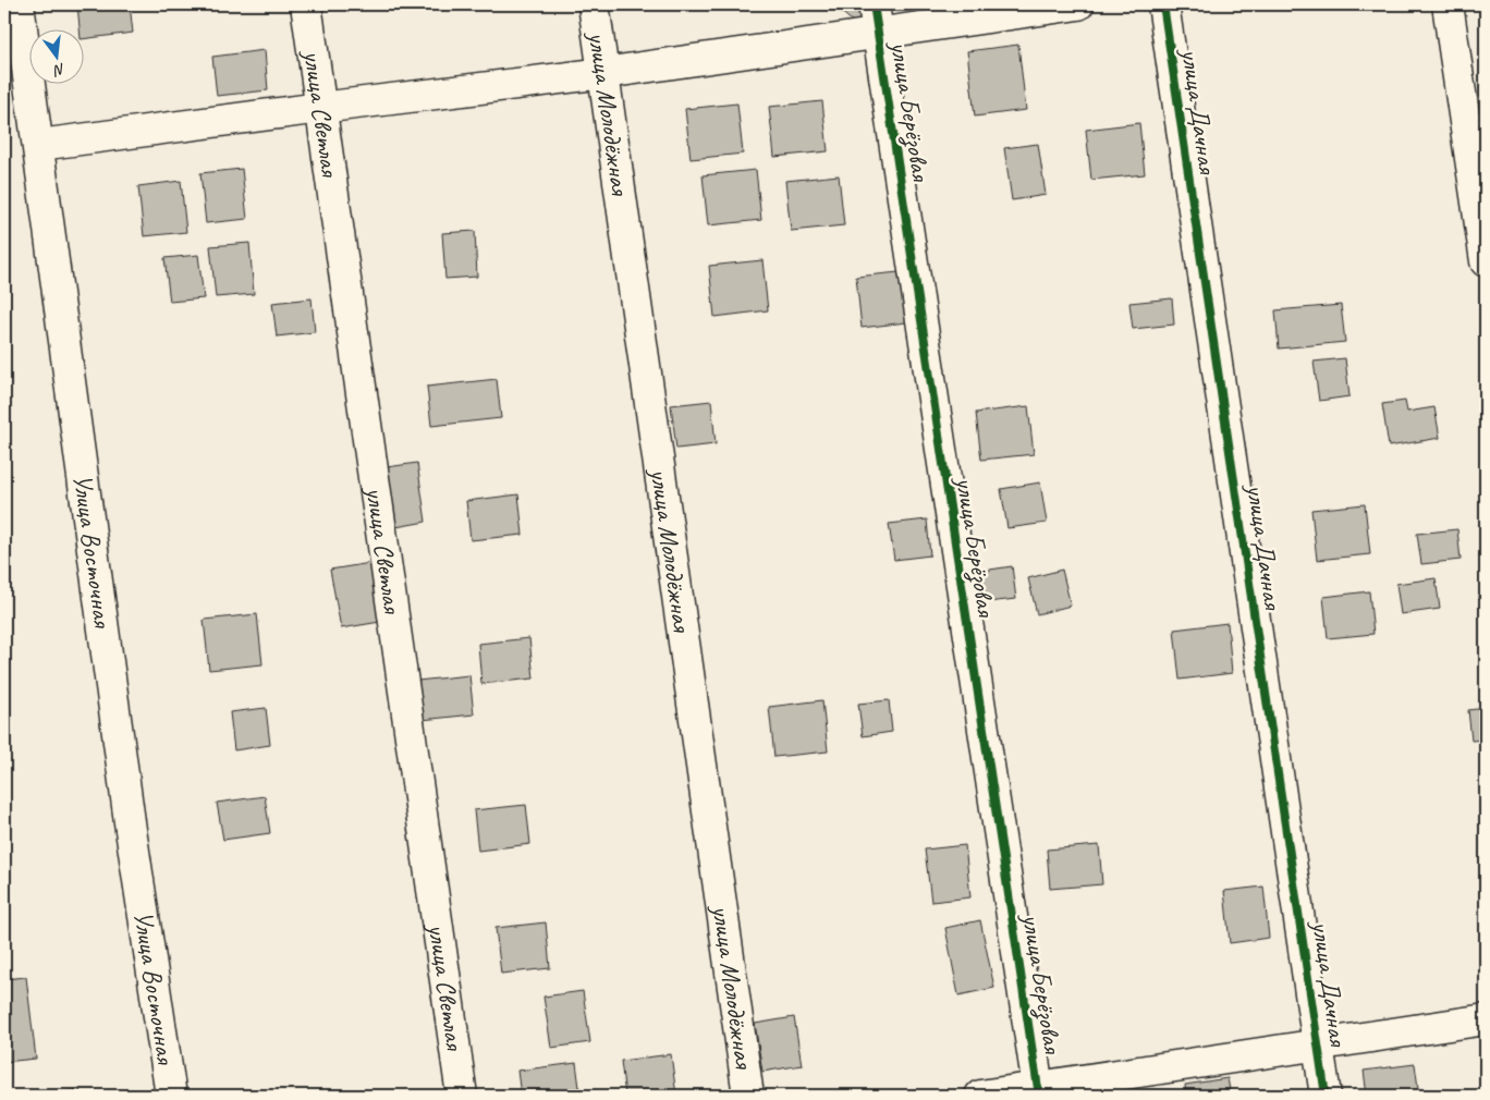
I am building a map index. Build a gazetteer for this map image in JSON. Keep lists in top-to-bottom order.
{
  "streets": {
    "street": [
      "улица Берёзовая",
      "улица Дачная",
      "улица Светлая",
      "улица Молодёжная",
      "Улица Восточная"
    ]
  },
  "north": "bottom"
}
